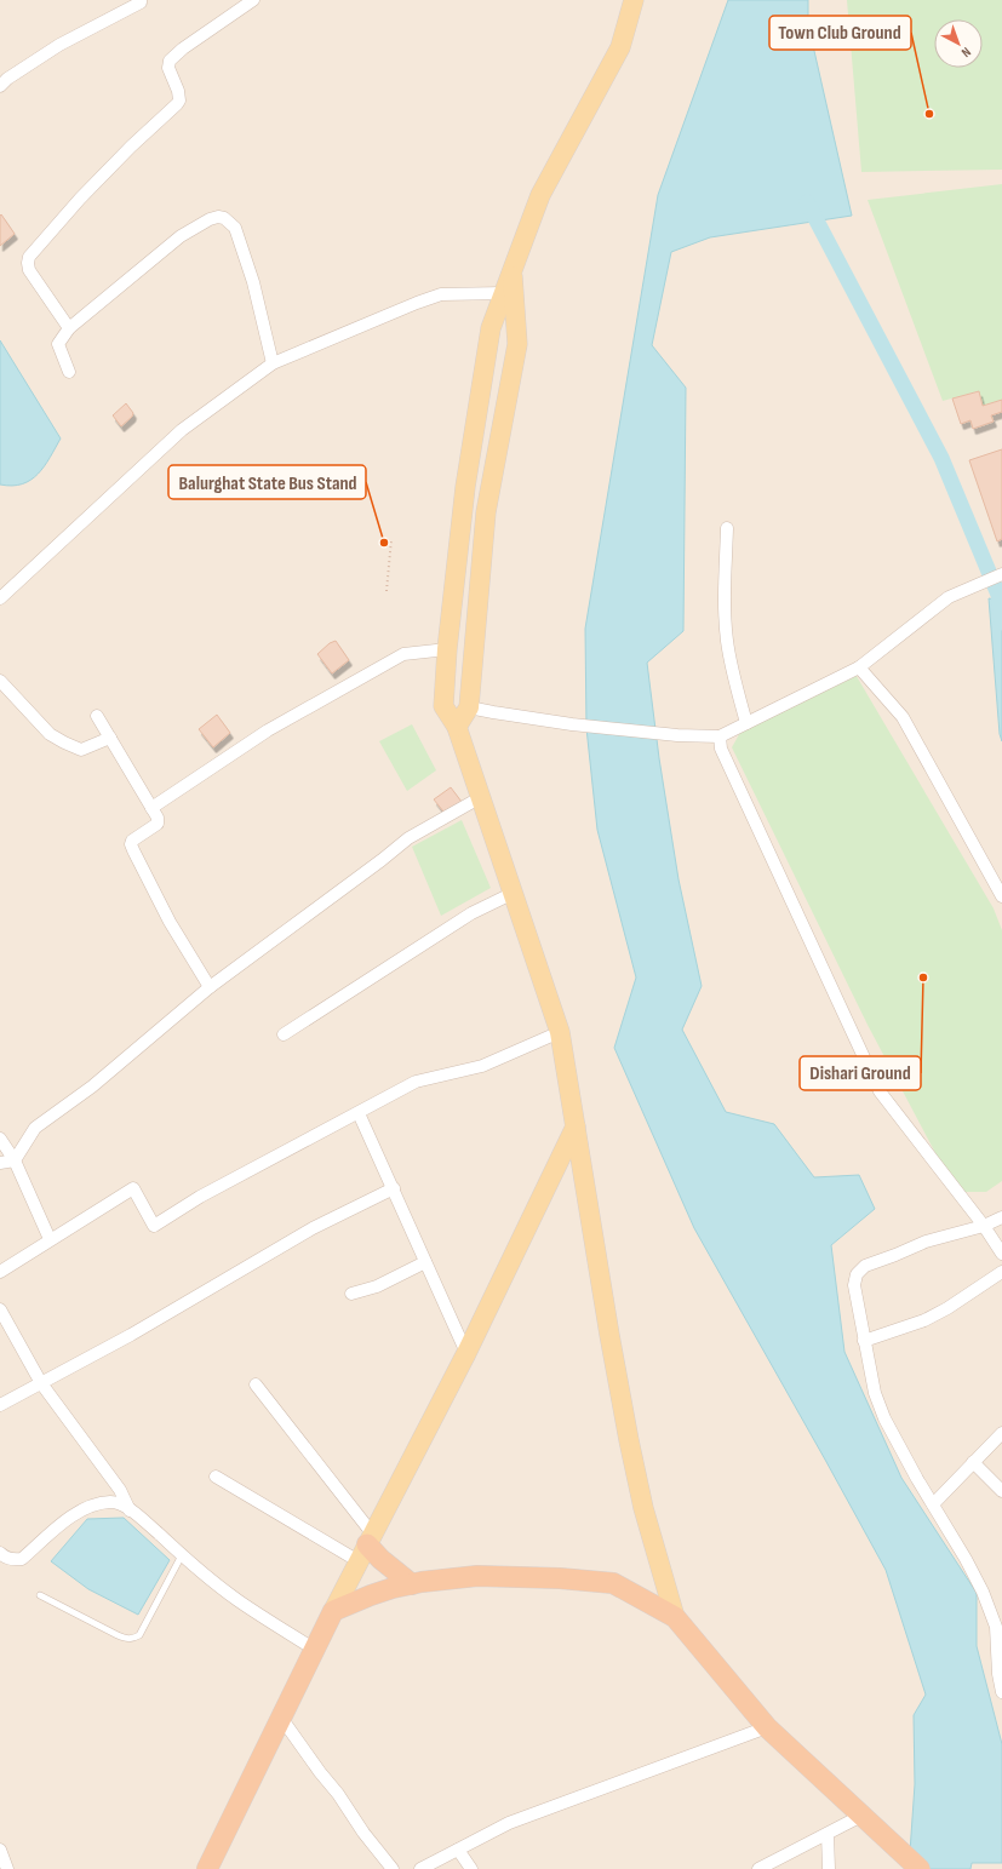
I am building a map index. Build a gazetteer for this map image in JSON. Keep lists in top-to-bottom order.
{
  "places": ["Town Club Ground", "Balurghat State Bus Stand", "Dishari Ground"],
  "north": "bottom right"
}
